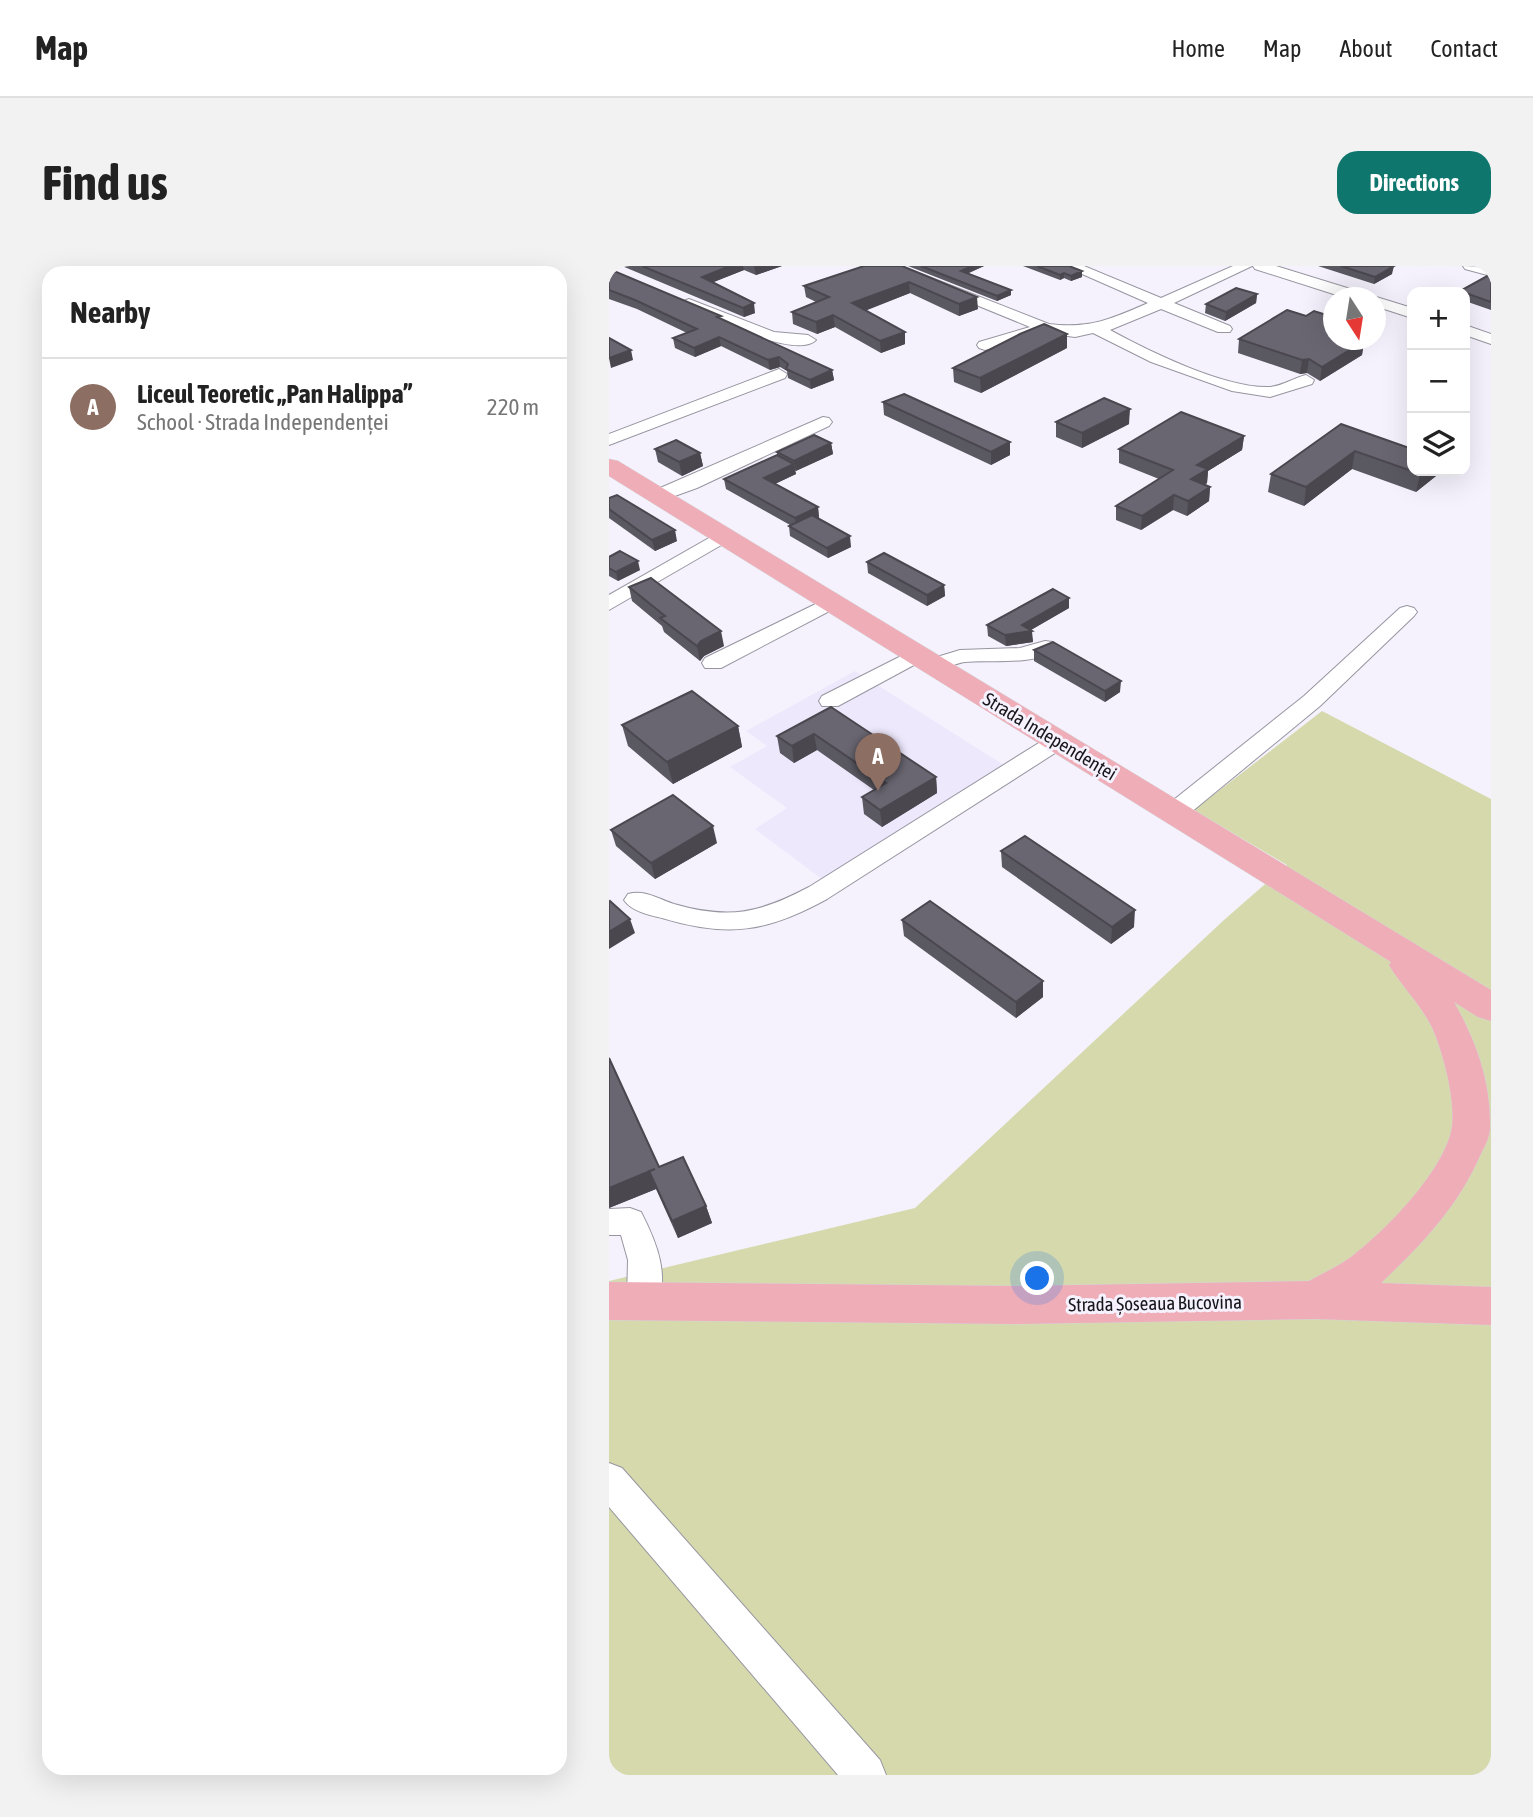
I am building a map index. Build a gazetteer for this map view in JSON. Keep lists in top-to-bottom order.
{
  "streets": {
    "main road": ["Strada Independenței", "Strada Șoseaua Bucovina"]
  },
  "north": "bottom",
  "page": {
    "header": "Map",
    "nav": [
      "Home",
      "Map",
      "About",
      "Contact"
    ],
    "buttons": "Directions",
    "title": "Find us",
    "heading": "Nearby",
    "map_buttons": ["+", "−"],
    "list": [
      {
        "mark": "A",
        "name": "Liceul Teoretic „Pan Halippa”",
        "note": "School · Strada Independenței",
        "value": "220 m"
      }
    ],
    "pins": "A"
  }
}
